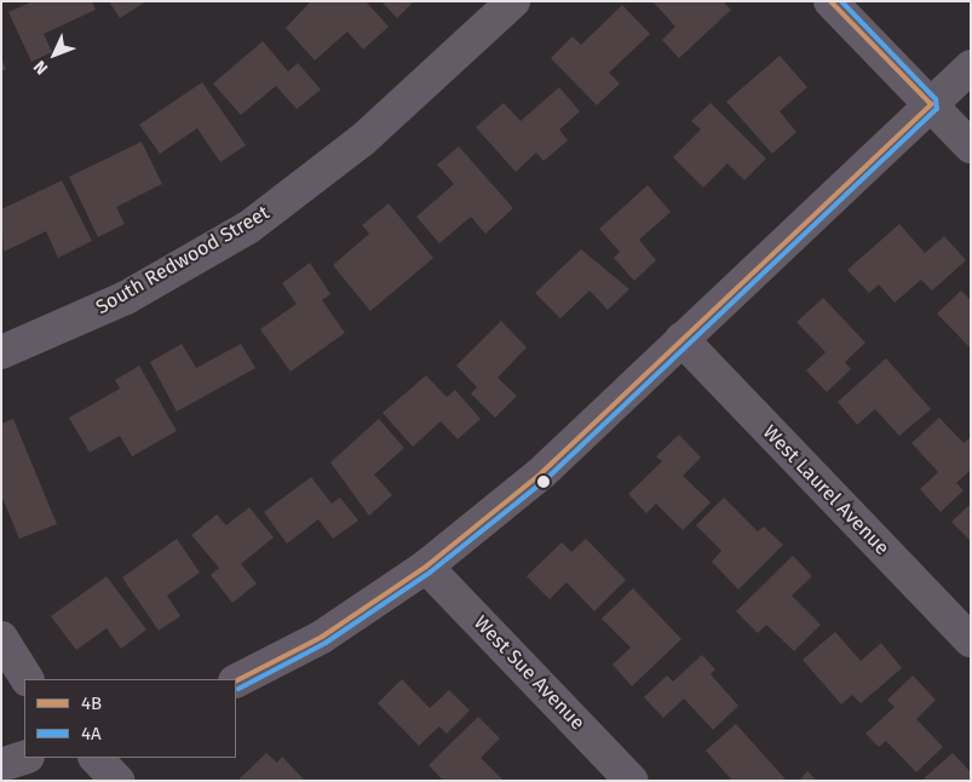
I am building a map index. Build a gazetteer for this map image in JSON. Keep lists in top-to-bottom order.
{
  "streets": {
    "street": ["South Redwood Street", "West Laurel Avenue", "West Sue Avenue"]
  },
  "lines": ["transit line 4B", "transit line 4A"],
  "legend": ["4B", "4A"],
  "north": "bottom left"
}
